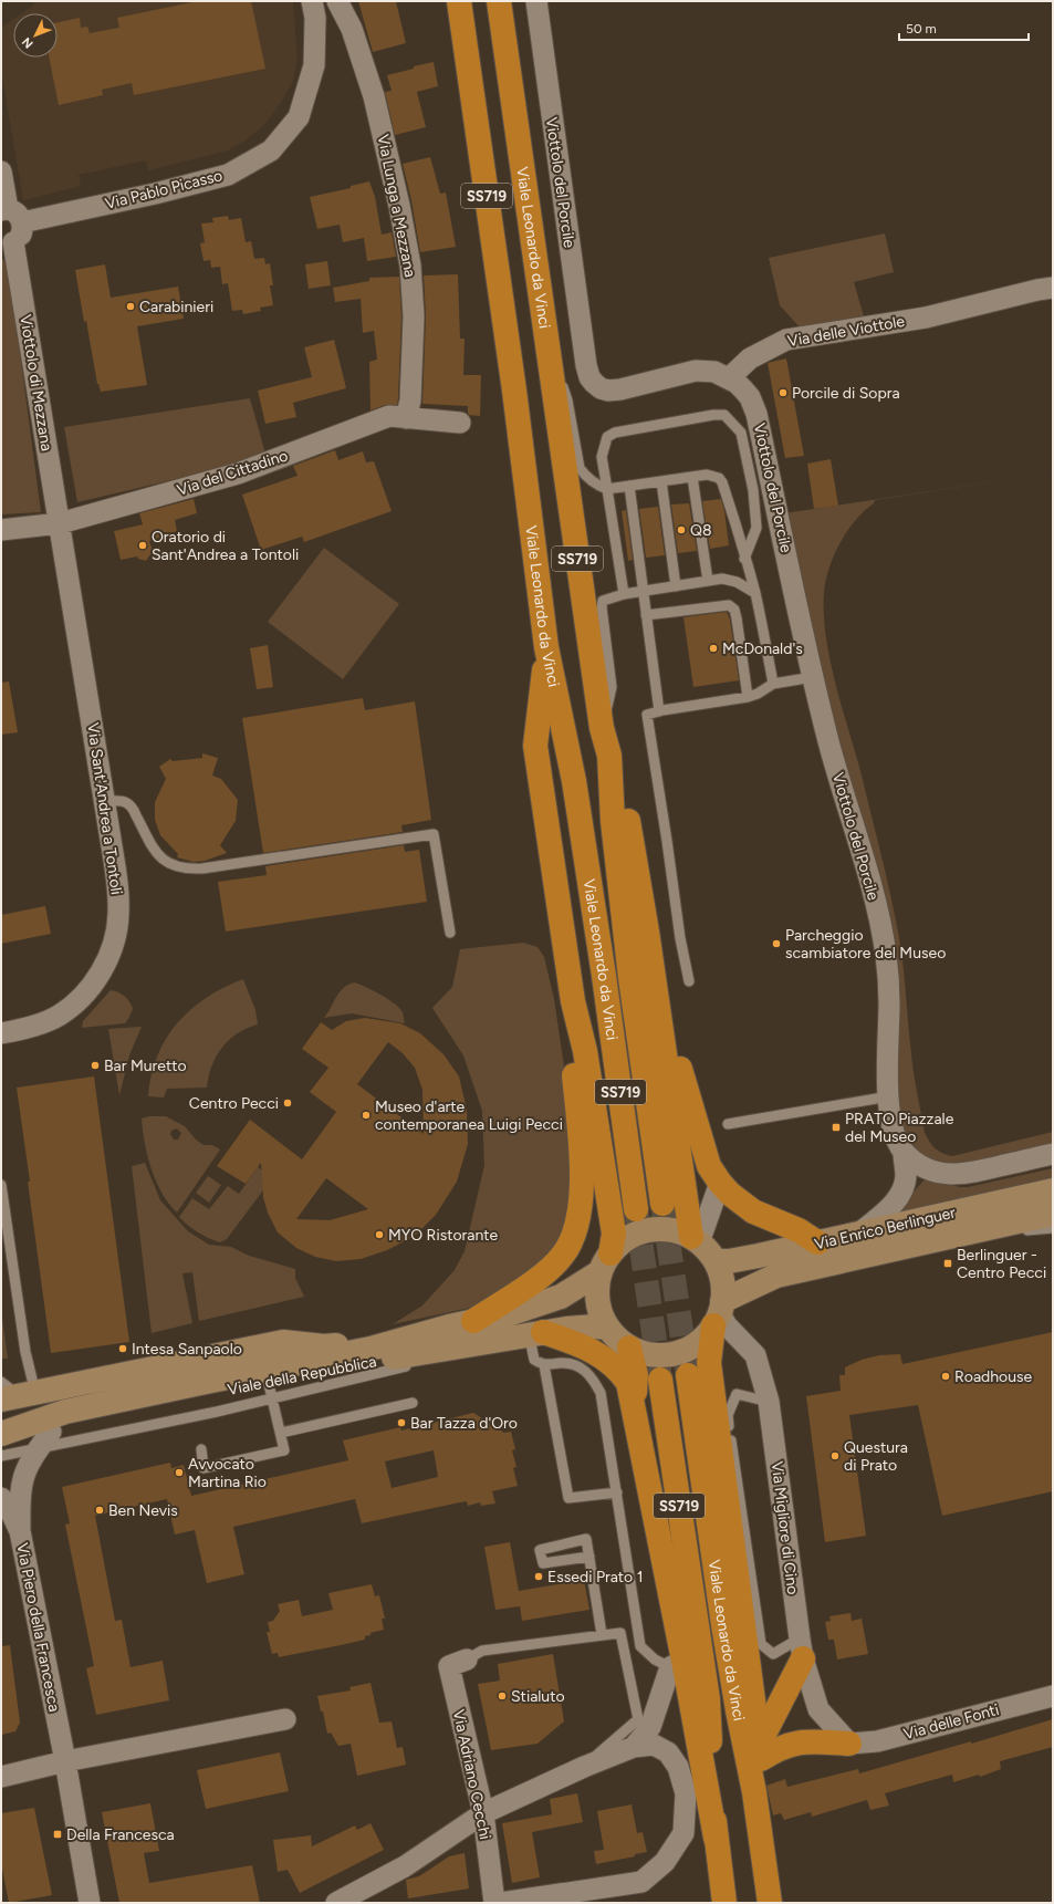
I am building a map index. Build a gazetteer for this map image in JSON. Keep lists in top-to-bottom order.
{
  "streets": {
    "highway": ["SS719", "Viale Leonardo da Vinci"],
    "main road": ["Via Enrico Berlinguer", "Viale della Repubblica"],
    "street": [
      "Viottolo del Porcile",
      "Via Pablo Picasso",
      "Via Lunga a Mezzana",
      "Via delle Viottole",
      "Viottolo di Mezzana",
      "Via del Cittadino",
      "Via Sant'Andrea a Tontoli",
      "Via Migliore di Cino",
      "Via Piero della Francesca",
      "Via delle Fonti",
      "Via Adriano Cecchi"
    ]
  },
  "crossings": [
    ["Viottolo del Porcile", "Via delle Viottole"],
    ["Via Pablo Picasso", "Viottolo di Mezzana"],
    ["Via Lunga a Mezzana", "Via del Cittadino"],
    ["Viottolo di Mezzana", "Via del Cittadino"],
    ["Viottolo di Mezzana", "Via Sant'Andrea a Tontoli"],
    ["Via del Cittadino", "Via Sant'Andrea a Tontoli"],
    ["Via Enrico Berlinguer", "Viale della Repubblica"],
    ["Via Enrico Berlinguer", "Via Migliore di Cino"],
    ["Viale della Repubblica", "Via Migliore di Cino"],
    ["Via Migliore di Cino", "Via delle Fonti"]
  ],
  "places": {
    "other": [
      "Carabinieri",
      "Porcile di Sopra",
      "Q8",
      "Oratorio di Sant'Andrea a Tontoli",
      "McDonald's",
      "Parcheggio scambiatore del Museo",
      "Bar Muretto",
      "Centro Pecci",
      "Museo d'arte contemporanea Luigi Pecci",
      "MYO Ristorante",
      "Intesa Sanpaolo",
      "Roadhouse",
      "Bar Tazza d'Oro",
      "Questura di Prato",
      "Avvocato Martina Rio",
      "Ben Nevis",
      "Essedi Prato 1",
      "Stialuto"
    ],
    "transit": ["PRATO Piazzale del Museo", "Berlinguer - Centro Pecci", "Della Francesca"]
  },
  "scale_bar": "50 m",
  "north": "bottom left"
}
